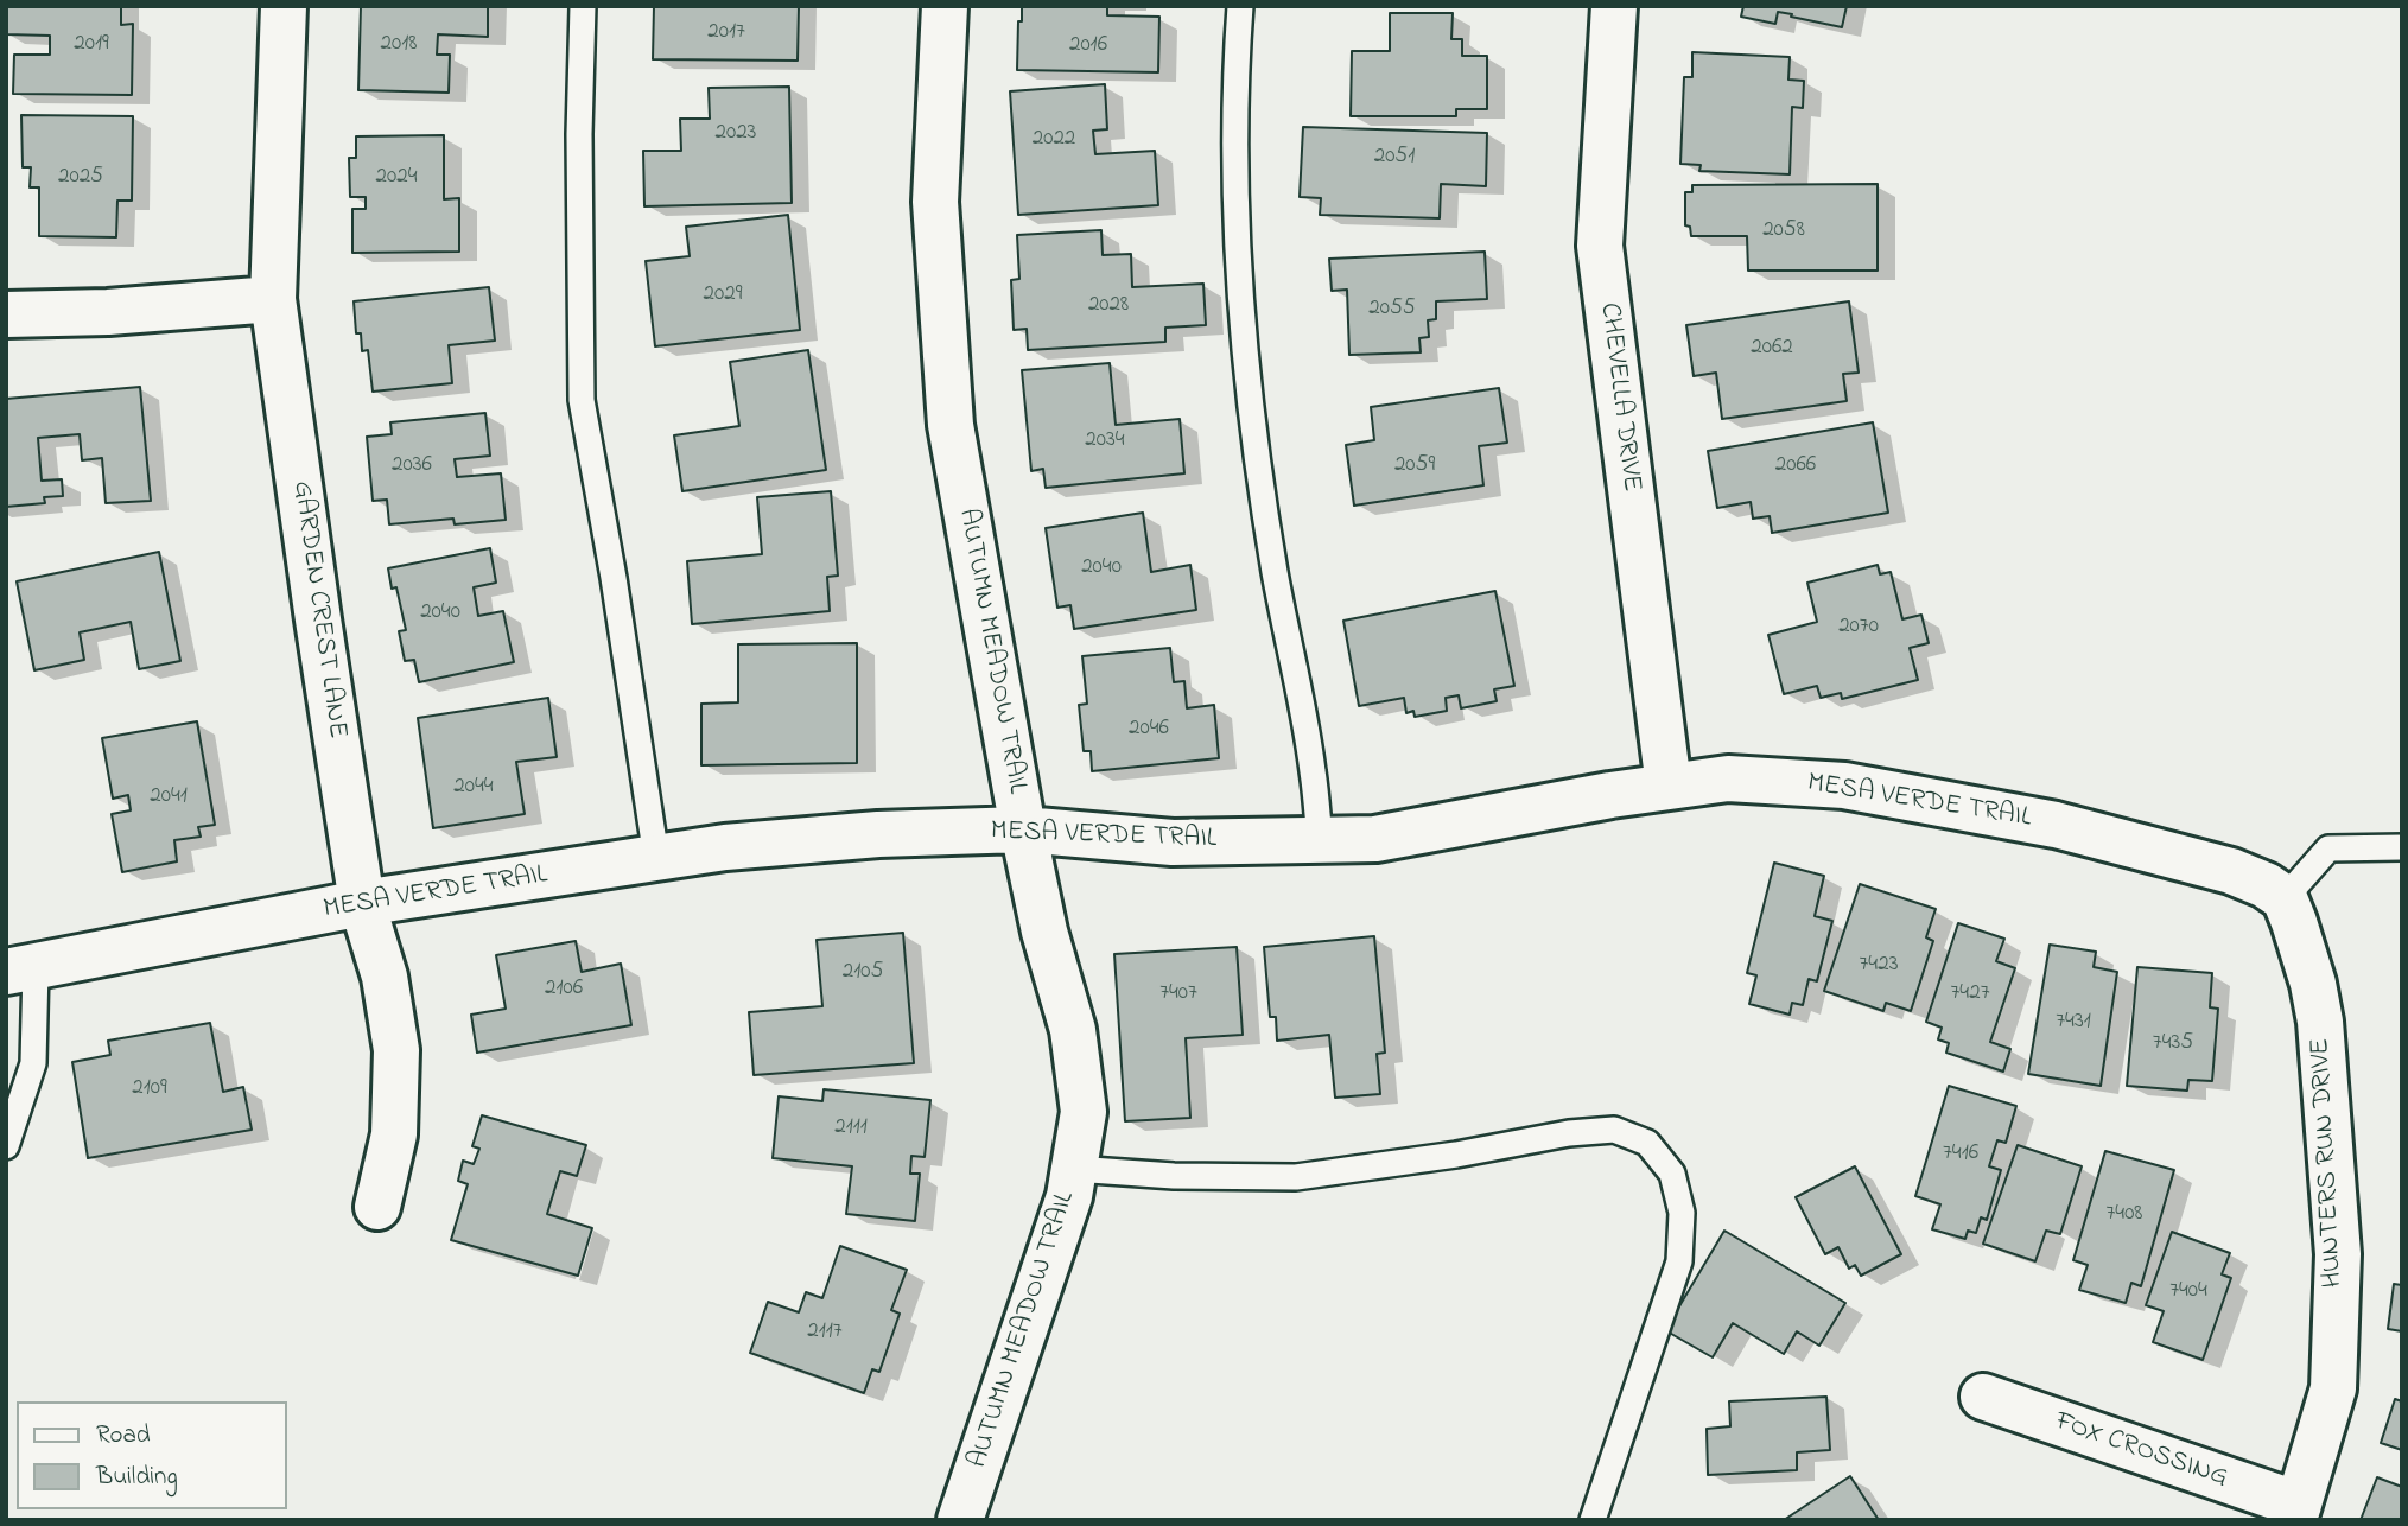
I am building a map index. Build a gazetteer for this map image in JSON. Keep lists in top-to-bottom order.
{
  "streets": {
    "street": [
      "CHEVELLA DRIVE",
      "GARDEN CREST LANE",
      "AUTUMN MEADOW TRAIL",
      "MESA VERDE TRAIL",
      "HUNTERS RUN DRIVE",
      "FOX CROSSING"
    ]
  },
  "crossings": [
    ["CHEVELLA DRIVE", "MESA VERDE TRAIL"],
    ["GARDEN CREST LANE", "MESA VERDE TRAIL"],
    ["AUTUMN MEADOW TRAIL", "MESA VERDE TRAIL"],
    ["MESA VERDE TRAIL", "HUNTERS RUN DRIVE"],
    ["HUNTERS RUN DRIVE", "FOX CROSSING"]
  ],
  "house_numbers": [
    "2017",
    "2019",
    "2018",
    "2016",
    "2023",
    "2022",
    "2051",
    "2025",
    "2024",
    "2058",
    "2029",
    "2028",
    "2055",
    "2062",
    "2034",
    "2036",
    "2059",
    "2066",
    "2040",
    "2040",
    "2070",
    "2046",
    "2044",
    "2041",
    "7423",
    "2105",
    "2106",
    "7407",
    "7427",
    "7431",
    "7435",
    "2109",
    "2111",
    "7416",
    "7408",
    "7404",
    "2117"
  ],
  "legend": ["Road", "Building"]
}
